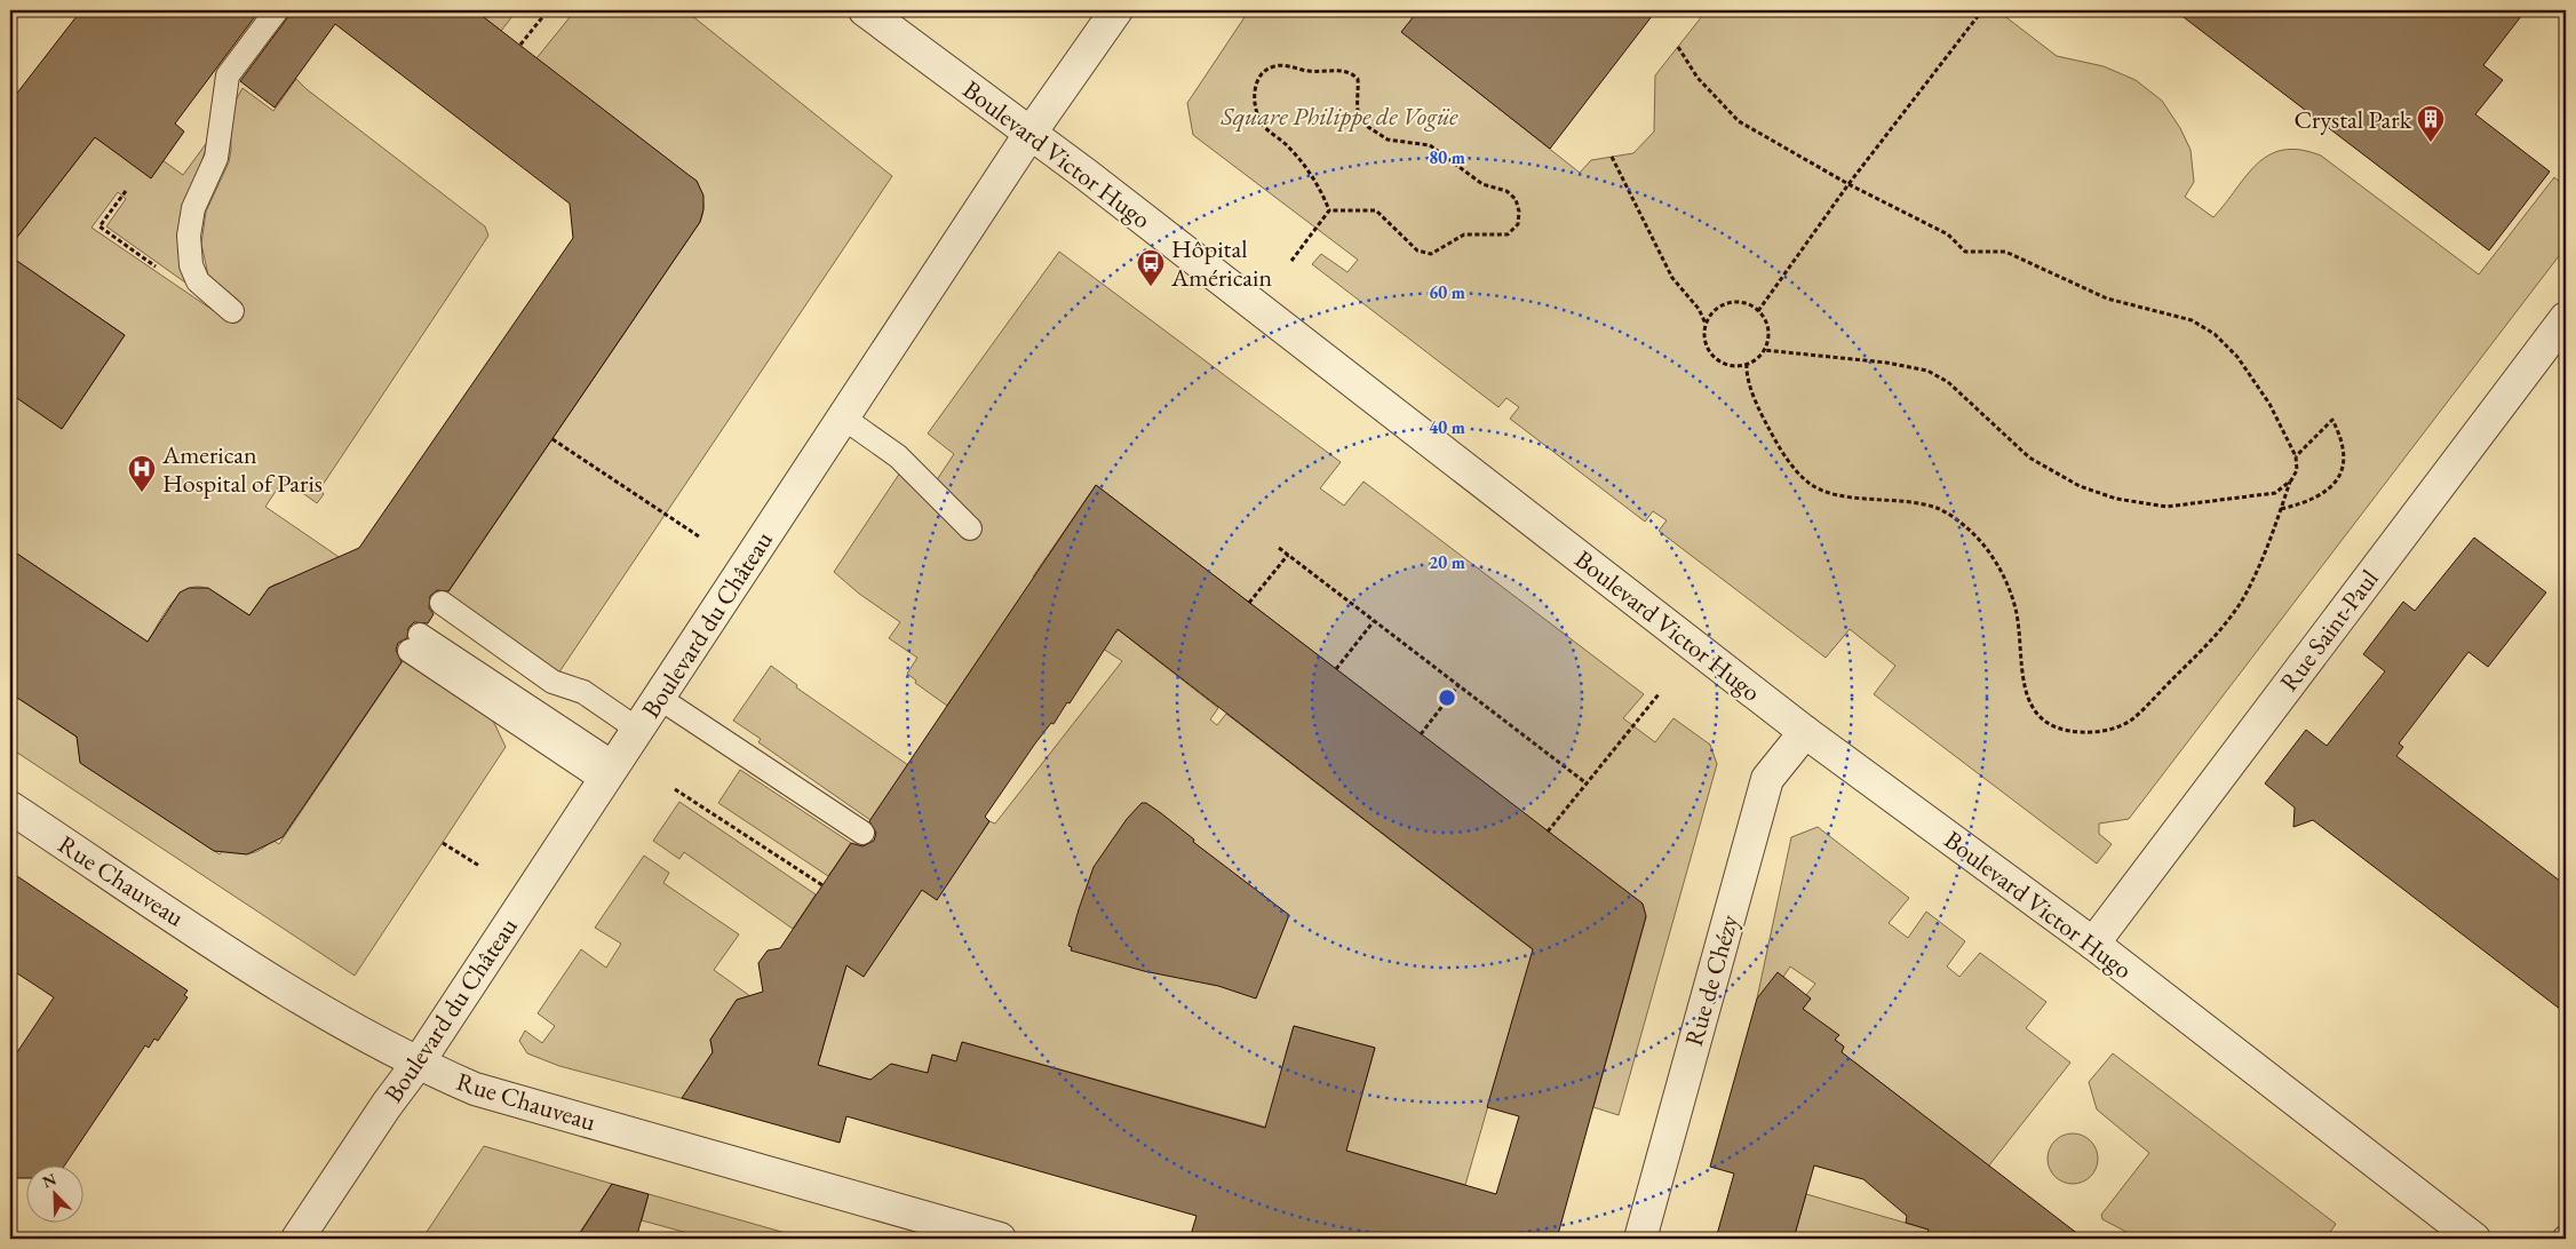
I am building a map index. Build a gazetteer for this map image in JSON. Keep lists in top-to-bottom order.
{
  "streets": {
    "street": [
      "Boulevard Victor Hugo",
      "Boulevard du Château",
      "Rue Saint-Paul",
      "Rue Chauveau",
      "Rue de Chézy"
    ]
  },
  "crossings": [
    ["Boulevard Victor Hugo", "Boulevard du Château"],
    ["Boulevard Victor Hugo", "Rue Saint-Paul"],
    ["Boulevard Victor Hugo", "Rue de Chézy"],
    ["Boulevard du Château", "Rue Chauveau"]
  ],
  "parks": ["Square Philippe de Vogüe"],
  "places": {
    "building": ["Crystal Park"],
    "bus stop": ["Hôpital Américain"],
    "hospital": ["American Hospital of Paris"]
  },
  "north": "top left",
  "rings": [
    "80 m",
    "60 m",
    "40 m",
    "20 m"
  ]
}
